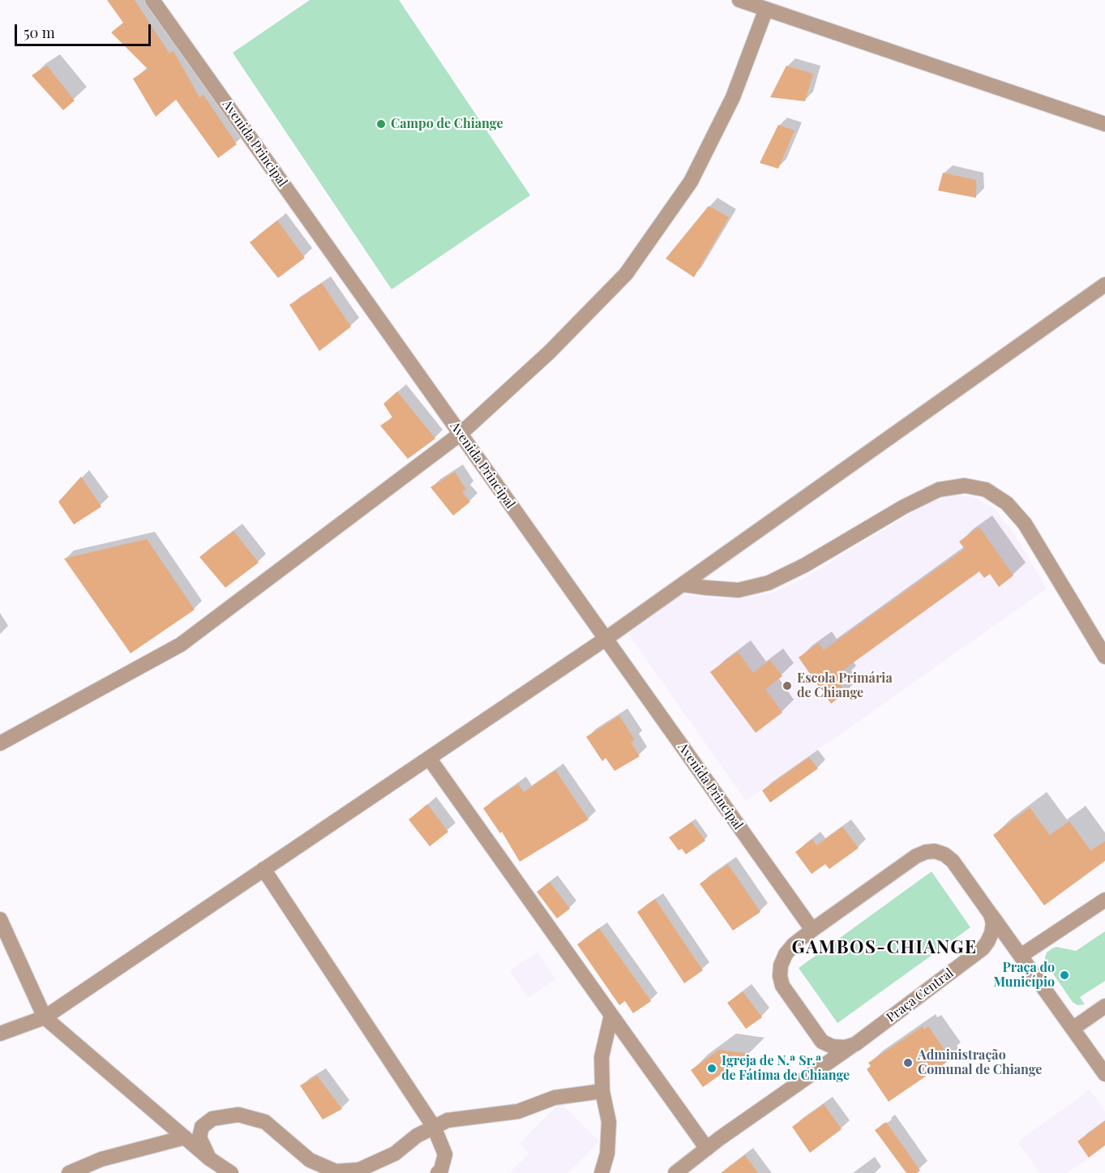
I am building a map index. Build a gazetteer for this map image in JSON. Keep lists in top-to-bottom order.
{
  "streets": {
    "street": ["Avenida Principal", "Praça Central"]
  },
  "districts": ["GAMBOS-CHIANGE"],
  "places": [
    "Campo de Chiange",
    "Escola Primária de Chiange",
    "Praça do Município",
    "Administração Comunal de Chiange",
    "Igreja de N.ª Sr.ª de Fátima de Chiange"
  ],
  "scale_bar": "50 m"
}
